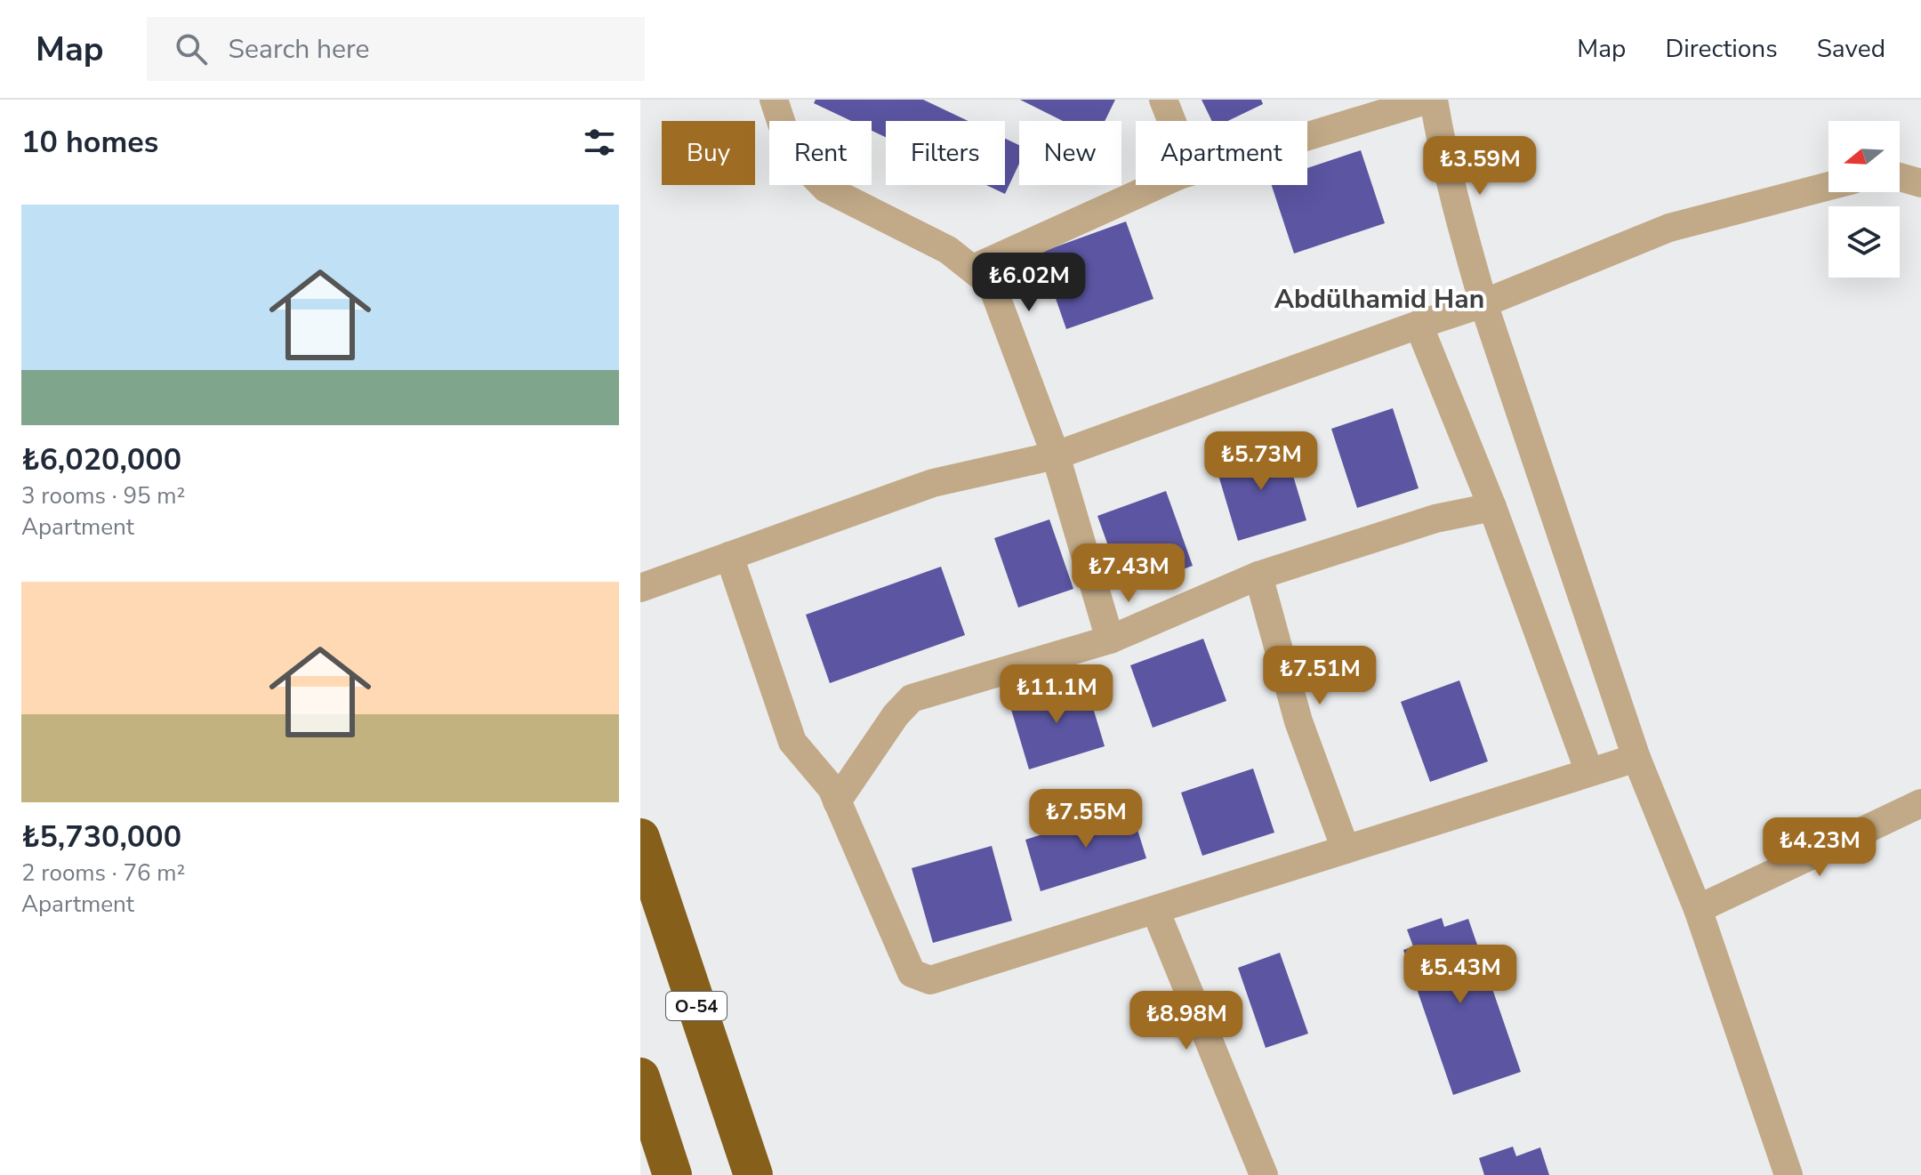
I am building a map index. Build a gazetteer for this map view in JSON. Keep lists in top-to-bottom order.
{
  "streets": {
    "highway": ["O-54"]
  },
  "districts": ["Abdülhamid Han"],
  "north": "left",
  "page": {
    "header": "Map",
    "search": "Search here",
    "nav": ["Map", "Directions", "Saved"],
    "heading": "10 homes",
    "chip": [
      "Buy",
      "Rent",
      "Filters",
      "New",
      "Apartment"
    ],
    "price": [
      "₺3.59M",
      "₺6.02M",
      "₺5.73M",
      "₺7.43M",
      "₺7.51M",
      "₺11.1M",
      "₺7.55M",
      "₺4.23M",
      "₺5.43M",
      "₺8.98M"
    ],
    "list": [
      {
        "name": "₺6,020,000",
        "note": "3 rooms · 95 m² · Apartment"
      },
      {
        "name": "₺5,730,000",
        "note": "2 rooms · 76 m² · Apartment"
      }
    ]
  }
}
